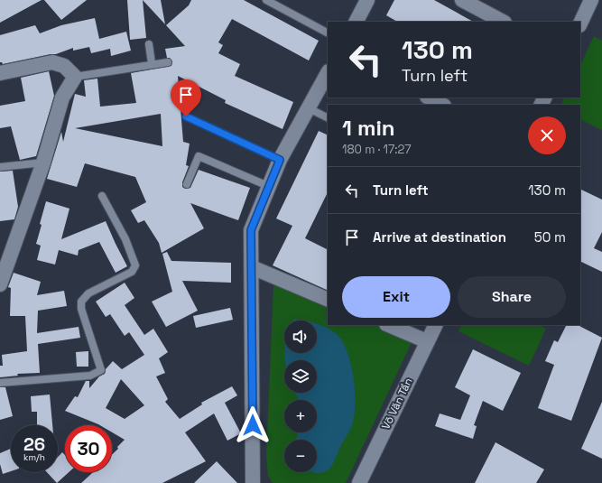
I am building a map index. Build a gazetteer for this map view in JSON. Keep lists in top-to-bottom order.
{
  "streets": {
    "street": ["Võ Văn Tần"]
  },
  "page": {
    "turn": ["130 m", "Turn left"],
    "heading": ["1 min", "180 m · 17:27"],
    "list": [
      {
        "name": "Turn left",
        "value": "130 m"
      },
      {
        "name": "Arrive at destination",
        "value": "50 m"
      }
    ],
    "buttons": ["Exit", "Share"],
    "map_buttons": ["+", "−"],
    "speed": "26 km/h",
    "limit": "30"
  }
}
